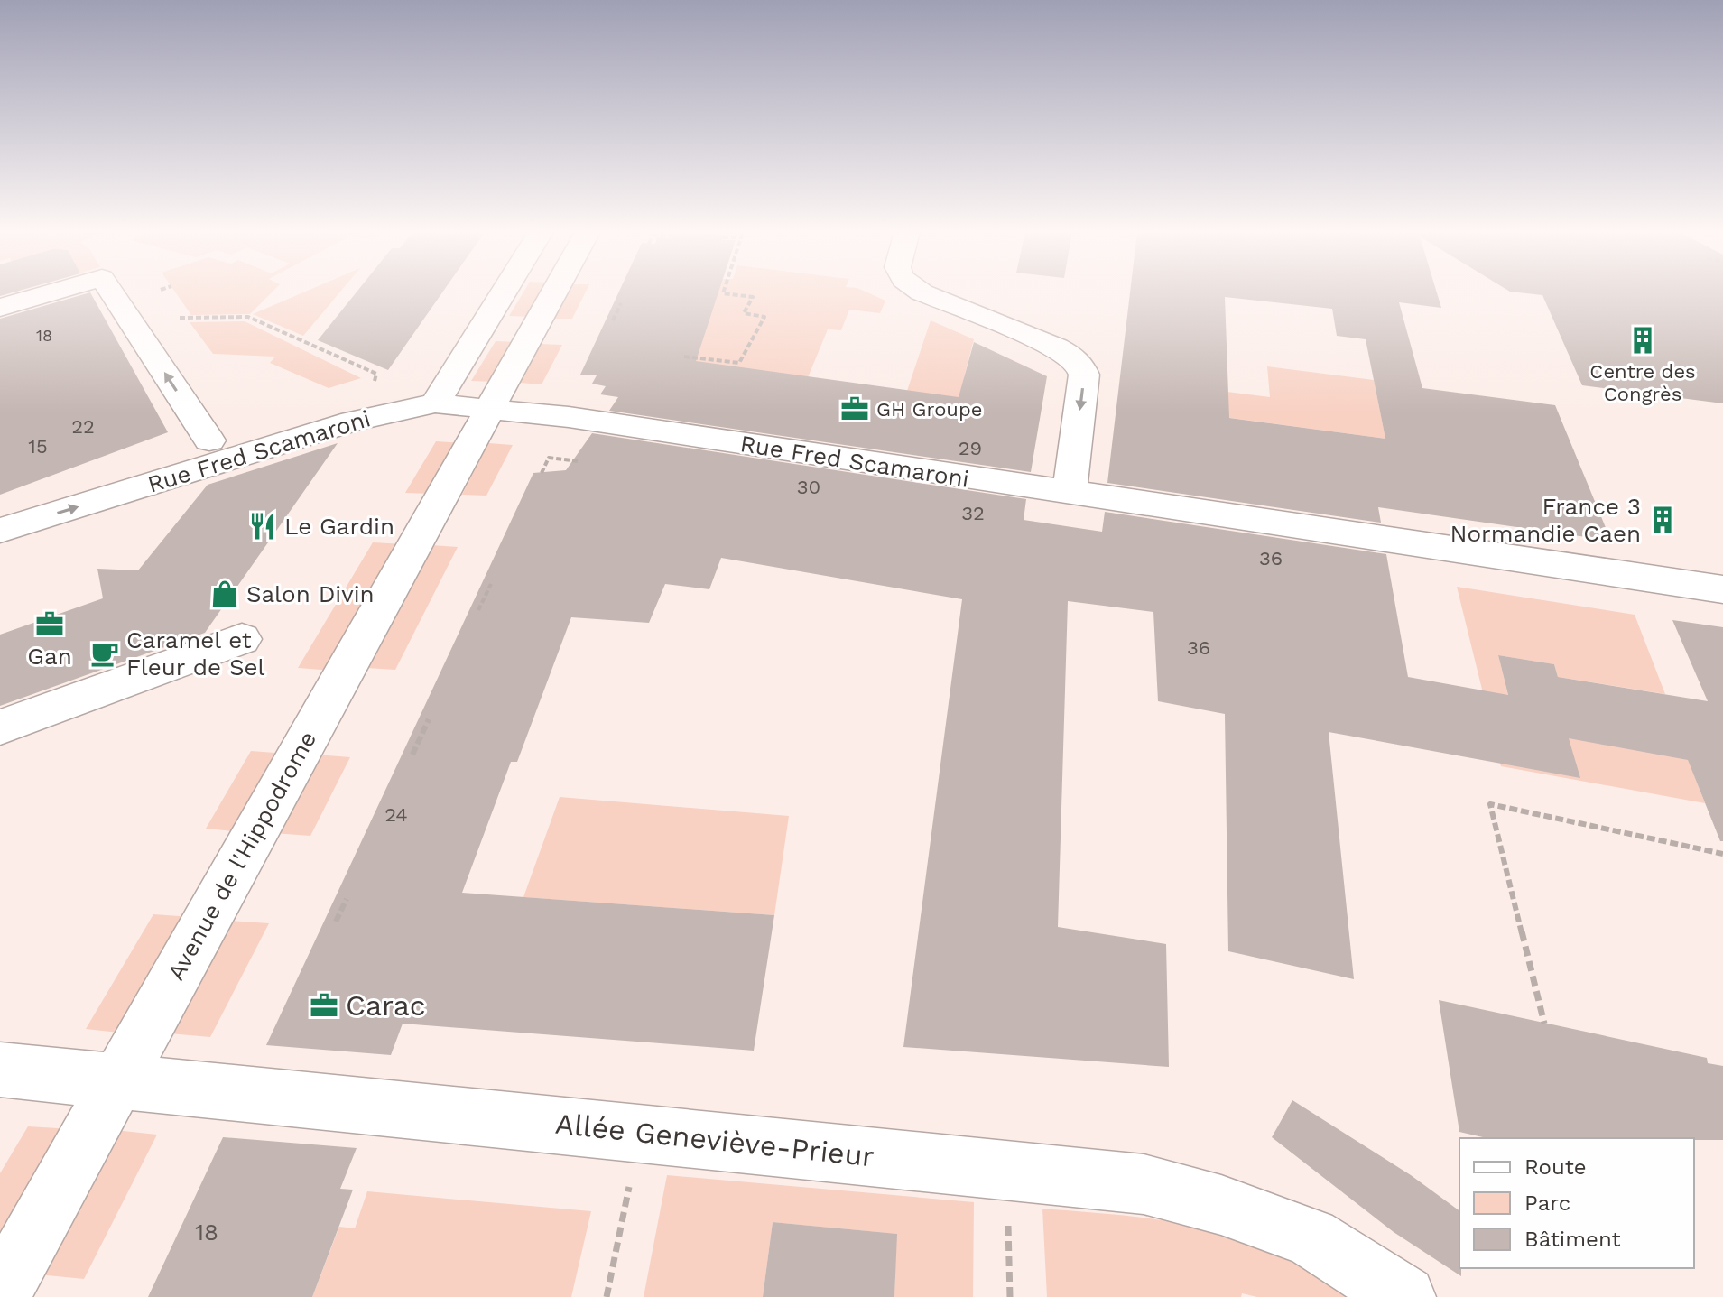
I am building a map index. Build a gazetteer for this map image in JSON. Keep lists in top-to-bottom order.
{
  "streets": {
    "street": ["Rue Fred Scamaroni", "Avenue de l'Hippodrome", "Allée Geneviève-Prieur"]
  },
  "crossings": [
    ["Rue Fred Scamaroni", "Avenue de l'Hippodrome"],
    ["Avenue de l'Hippodrome", "Allée Geneviève-Prieur"]
  ],
  "places": {
    "building": ["Centre des Congrès", "France 3 Normandie Caen"],
    "office": ["GH Groupe", "Gan", "Carac"],
    "restaurant": ["Le Gardin"],
    "shop": ["Salon Divin"],
    "cafe": ["Caramel et Fleur de Sel"]
  },
  "house_numbers": [
    "18",
    "22",
    "15",
    "29",
    "30",
    "32",
    "36",
    "36",
    "24",
    "18"
  ],
  "legend": ["Route", "Parc", "Bâtiment"]
}
